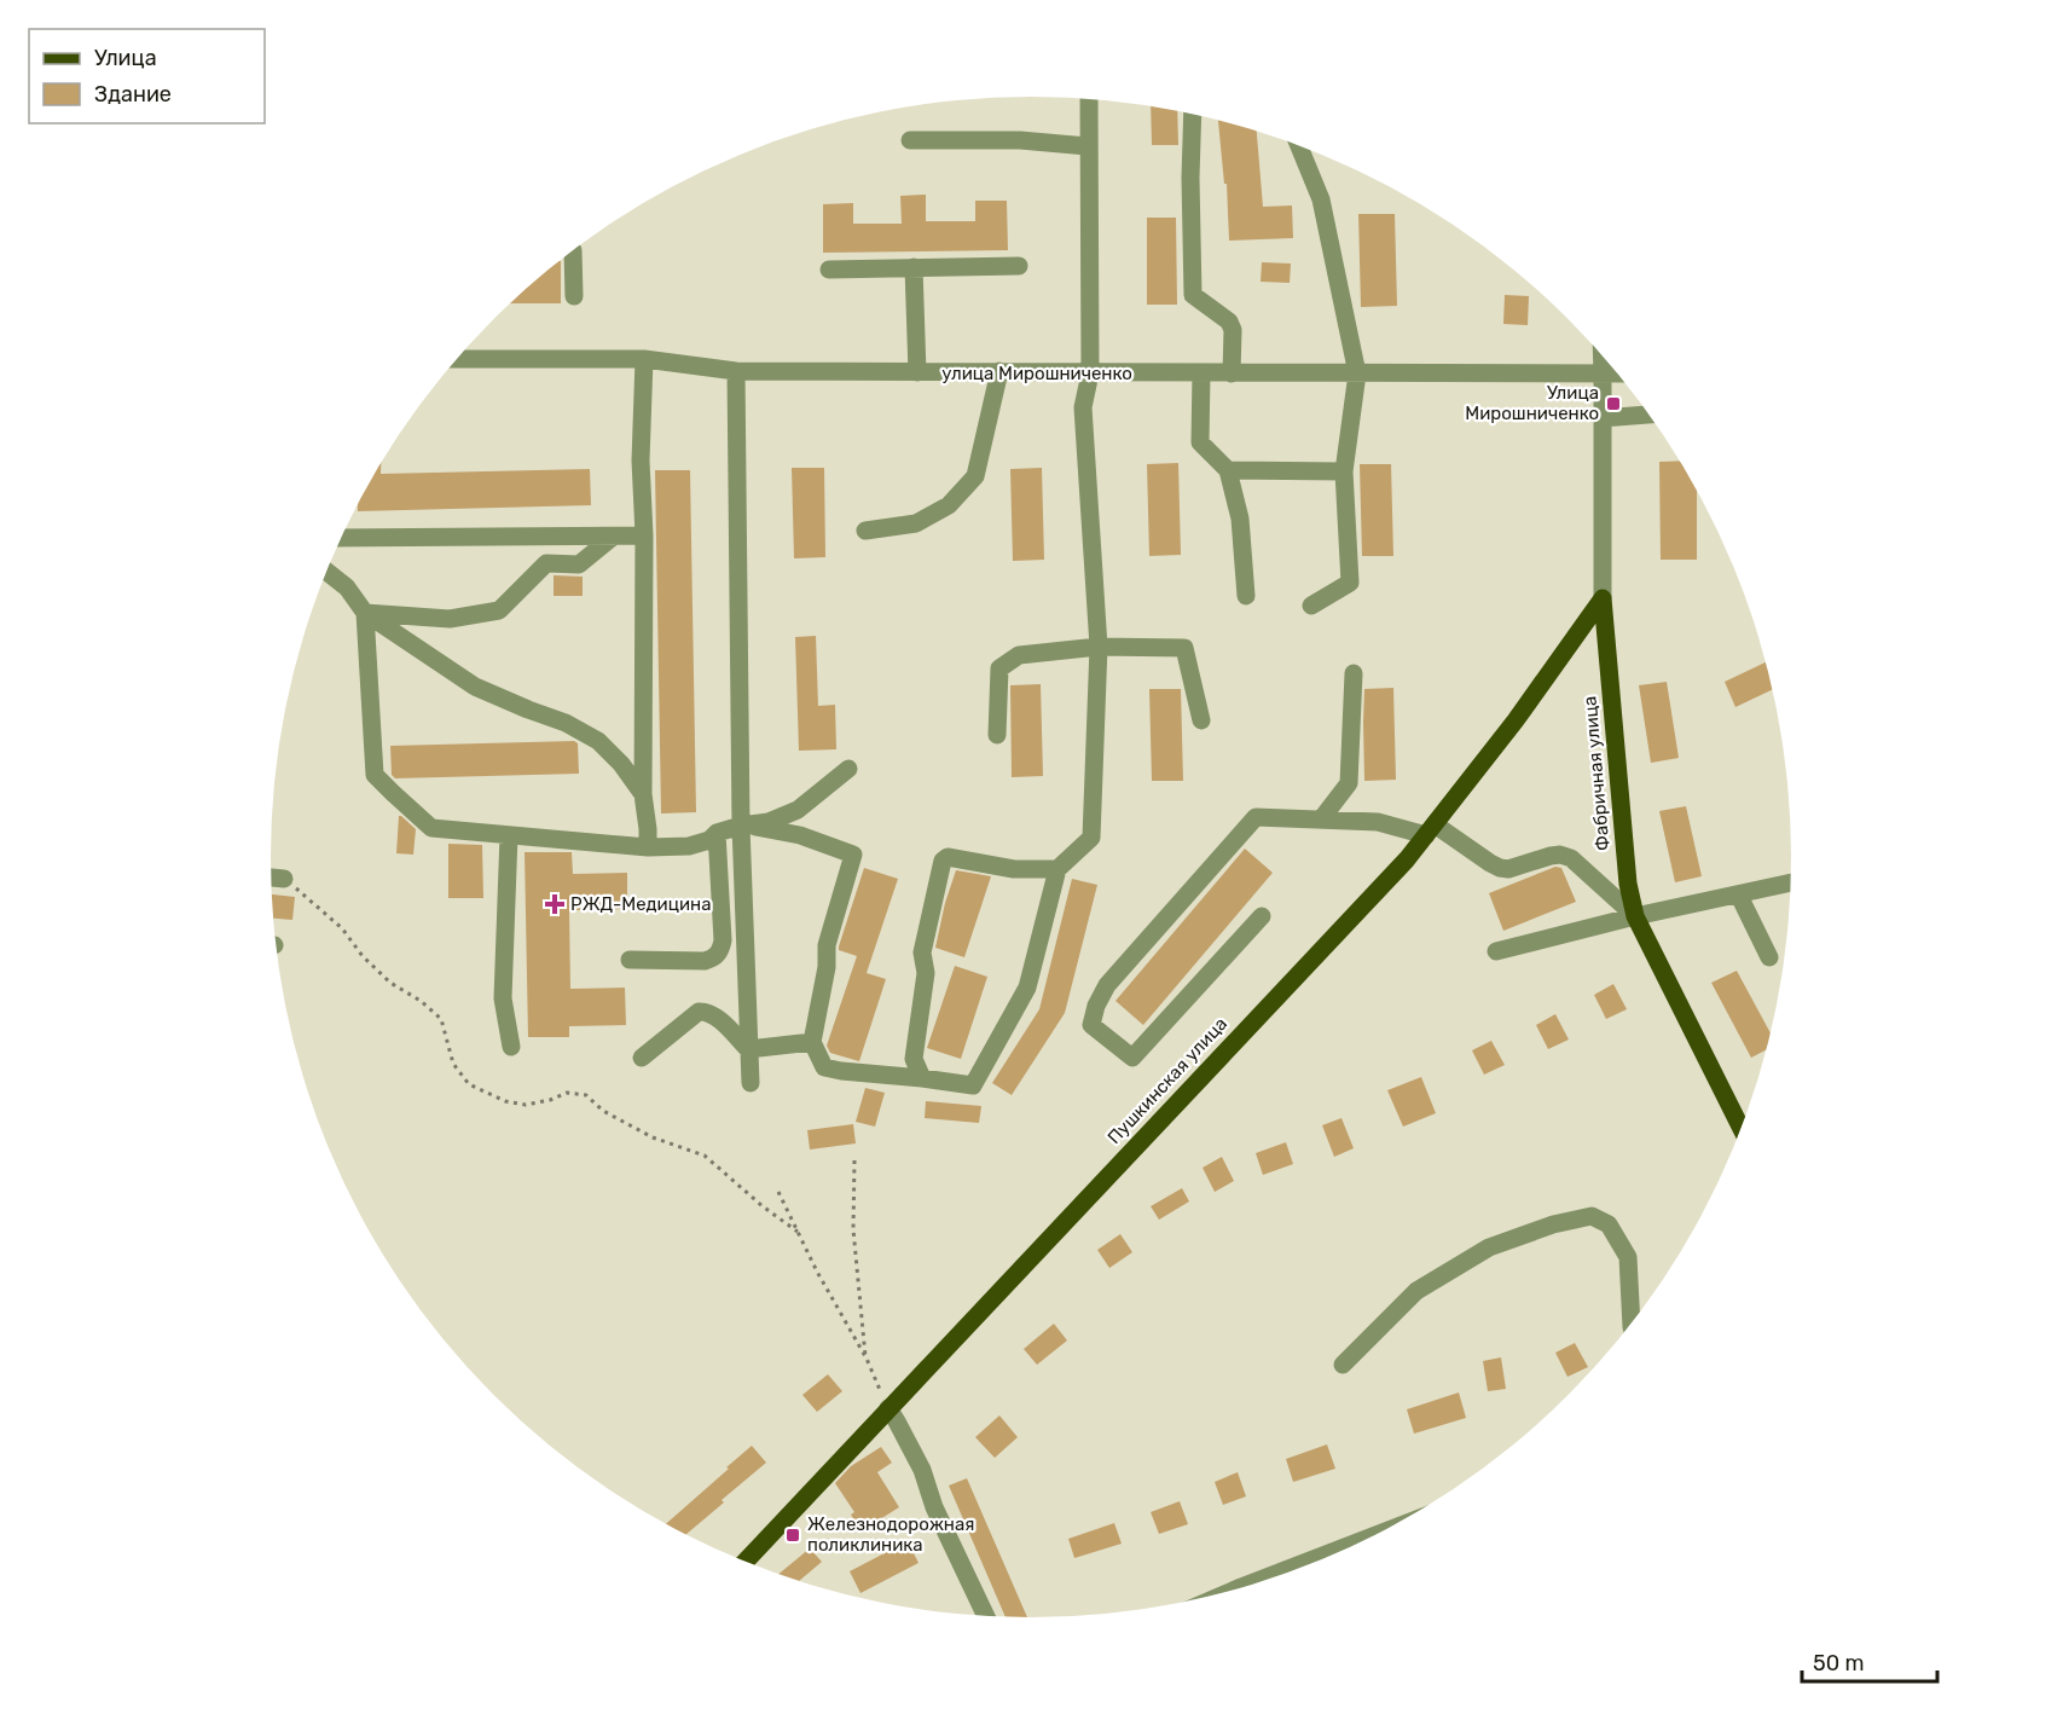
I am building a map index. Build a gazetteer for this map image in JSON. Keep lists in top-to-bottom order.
{
  "streets": {
    "main road": ["Фабричная улица", "Пушкинская улица"],
    "street": ["улица Мирошниченко"]
  },
  "crossings": [
    ["улица Мирошниченко", "Фабричная улица"],
    ["Фабричная улица", "Пушкинская улица"]
  ],
  "places": {
    "transit": ["Улица Мирошниченко", "Железнодорожная поликлиника"],
    "health": ["РЖД-Медицина"]
  },
  "legend": ["Улица", "Здание"],
  "scale_bar": "50 m"
}
